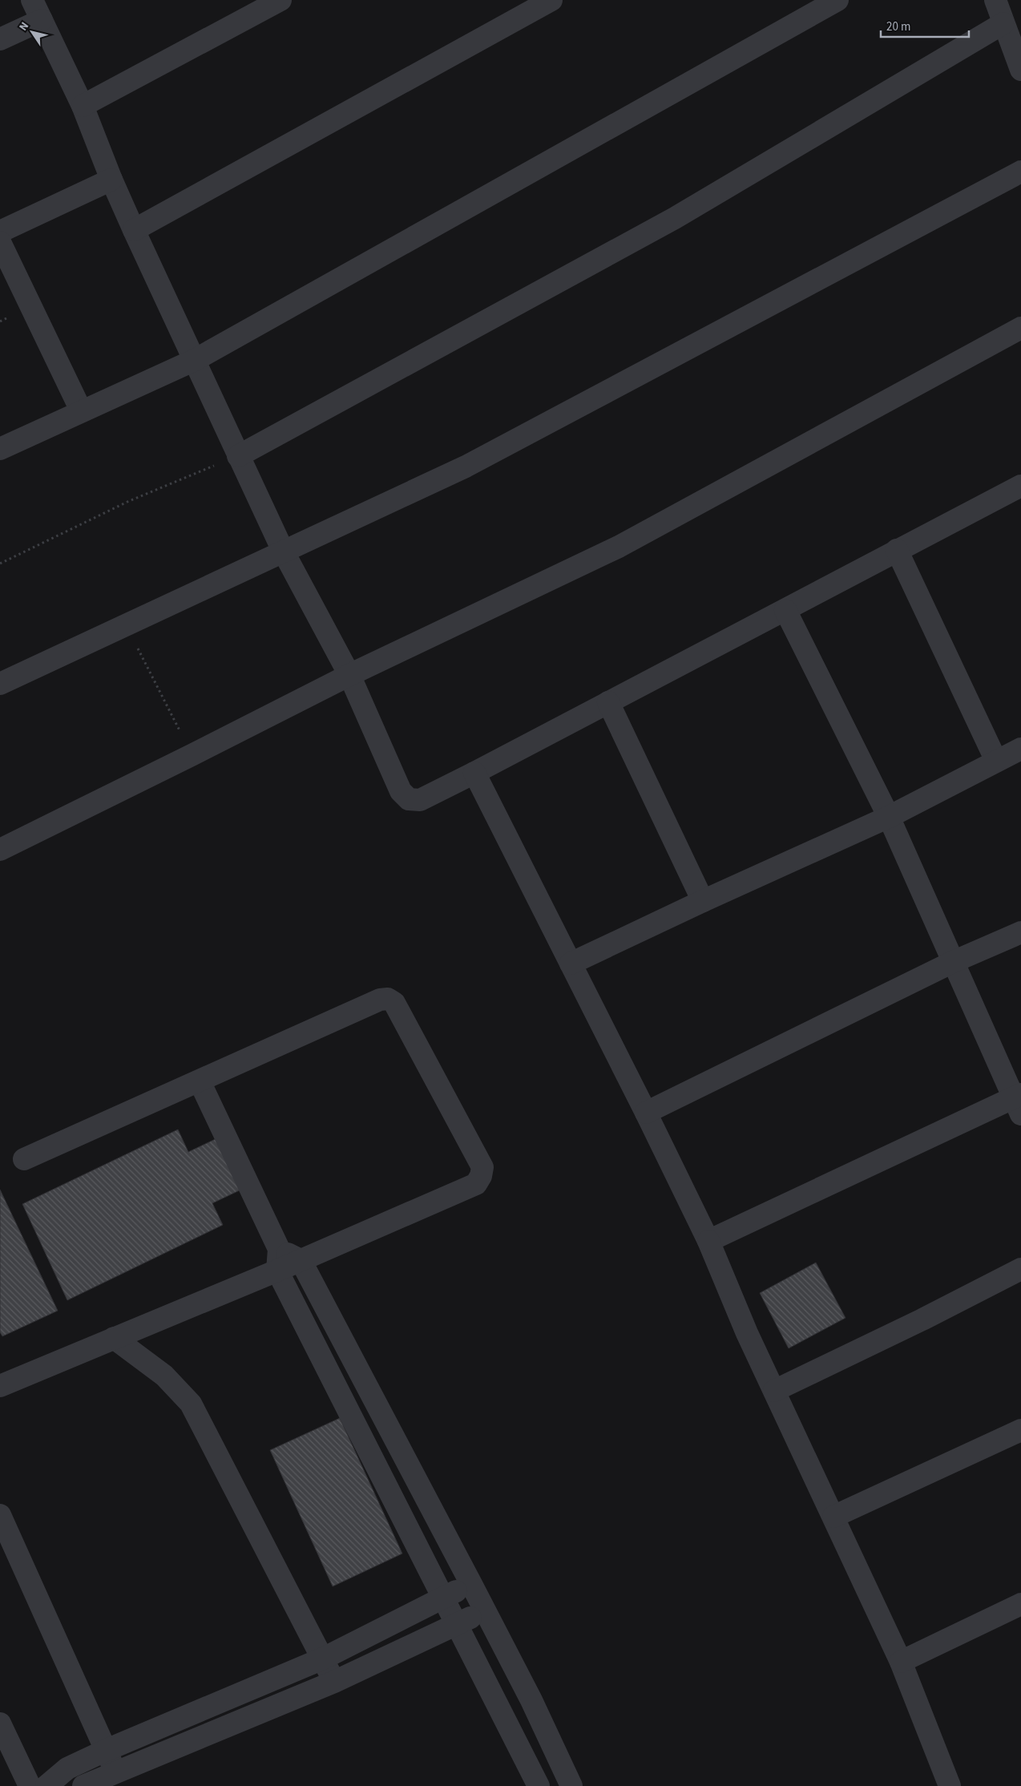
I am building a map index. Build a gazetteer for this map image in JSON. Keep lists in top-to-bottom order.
{
  "scale_bar": "20 m",
  "north": "top left"
}
